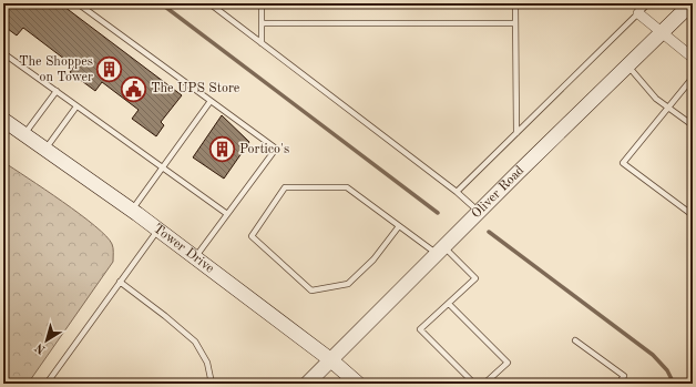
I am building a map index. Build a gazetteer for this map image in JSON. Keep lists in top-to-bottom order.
{
  "streets": {
    "street": ["Oliver Road", "Tower Drive"]
  },
  "crossings": [
    ["Oliver Road", "Tower Drive"]
  ],
  "places": {
    "building": ["The Shoppes on Tower", "Portico's"],
    "public building": ["The UPS Store"]
  },
  "north": "bottom left"
}
